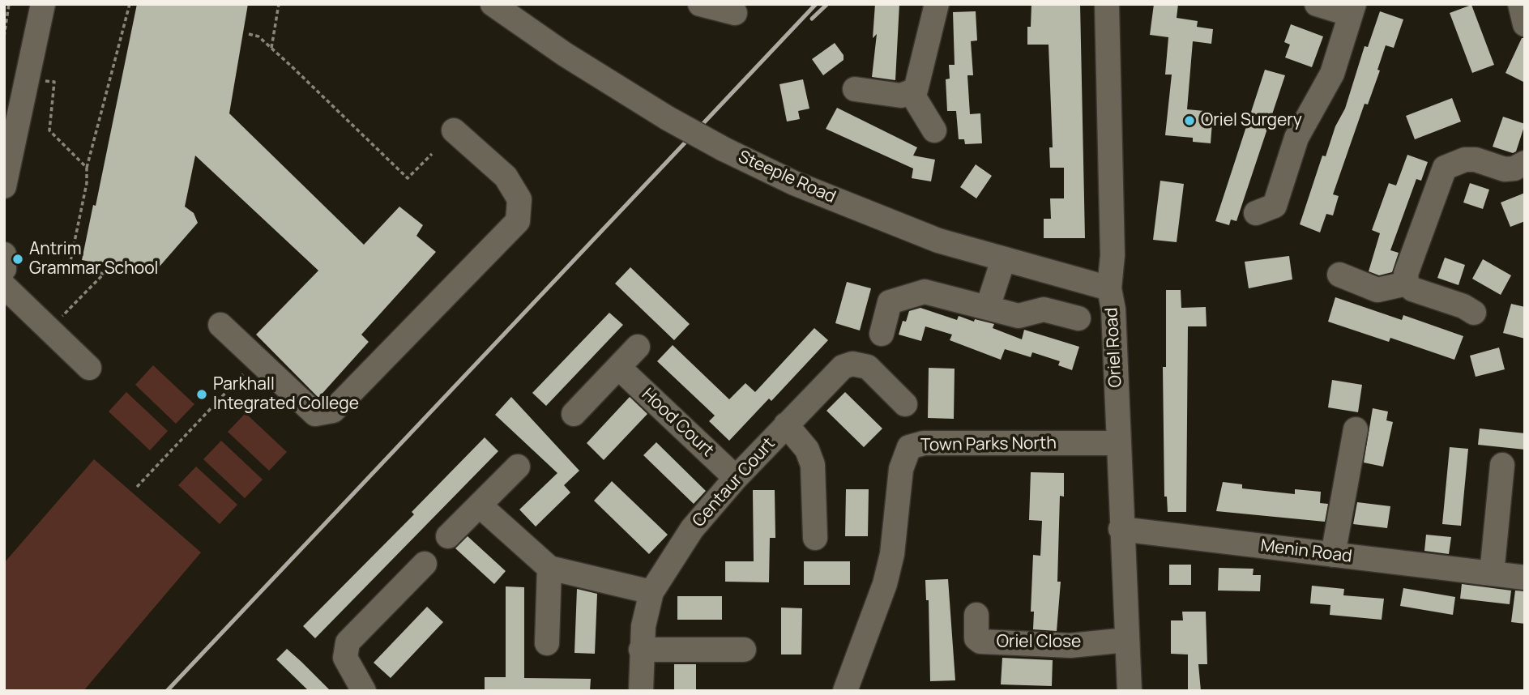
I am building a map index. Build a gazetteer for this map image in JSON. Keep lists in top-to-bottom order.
{
  "streets": {
    "street": [
      "Steeple Road",
      "Oriel Road",
      "Hood Court",
      "Town Parks North",
      "Centaur Court",
      "Menin Road",
      "Oriel Close"
    ]
  },
  "crossings": [
    ["Steeple Road", "Oriel Road"],
    ["Oriel Road", "Town Parks North"],
    ["Oriel Road", "Menin Road"],
    ["Oriel Road", "Oriel Close"],
    ["Hood Court", "Centaur Court"]
  ],
  "places": ["Oriel Surgery", "Antrim Grammar School", "Parkhall Integrated College"]
}
